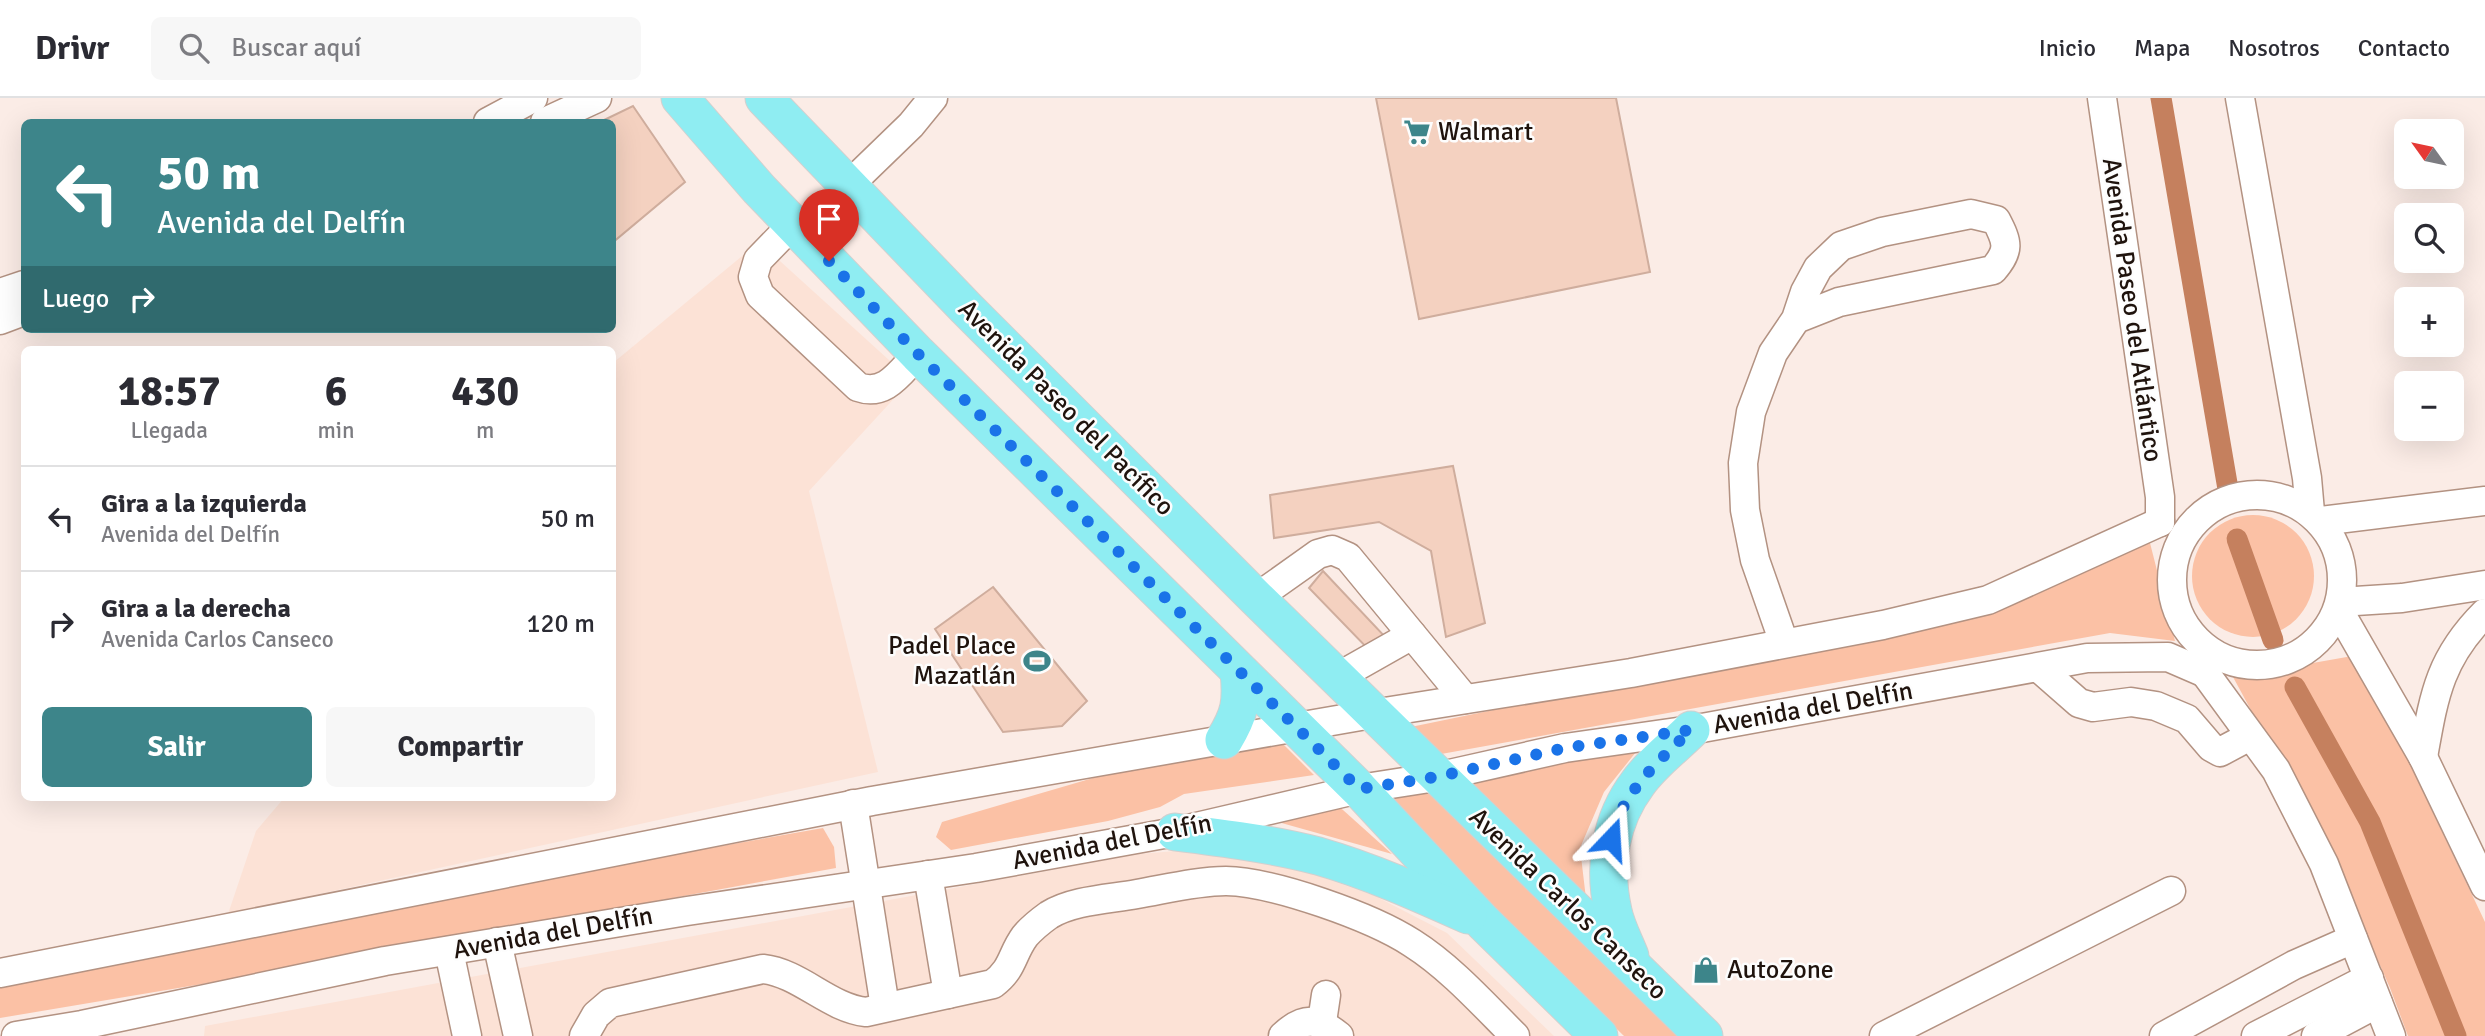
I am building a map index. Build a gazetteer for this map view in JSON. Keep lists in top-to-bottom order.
{
  "streets": {
    "main road": ["Avenida Paseo del Pacífico", "Avenida Carlos Canseco"],
    "street": ["Avenida Paseo del Atlántico", "Avenida del Delfín"]
  },
  "crossings": [
    ["Avenida Paseo del Atlántico", "Avenida del Delfín"],
    ["Avenida Paseo del Pacífico", "Avenida Carlos Canseco"],
    ["Avenida del Delfín", "Avenida Carlos Canseco"]
  ],
  "places": {
    "supermarket": ["Walmart"],
    "sports": ["Padel Place Mazatlán"],
    "shop": ["AutoZone"]
  },
  "north": "top left",
  "page": {
    "header": "Drivr",
    "search": "Buscar aquí",
    "nav": [
      "Inicio",
      "Mapa",
      "Nosotros",
      "Contacto"
    ],
    "map_buttons": ["+", "−"],
    "turn": ["50 m", "Avenida del Delfín"],
    "then": "Luego",
    "eta": [
      "18:57",
      "Llegada",
      "6",
      "min",
      "430",
      "m"
    ],
    "list": [
      {
        "name": "Gira a la izquierda",
        "note": "Avenida del Delfín",
        "value": "50 m"
      },
      {
        "name": "Gira a la derecha",
        "note": "Avenida Carlos Canseco",
        "value": "120 m"
      }
    ],
    "buttons": ["Salir", "Compartir"]
  }
}
